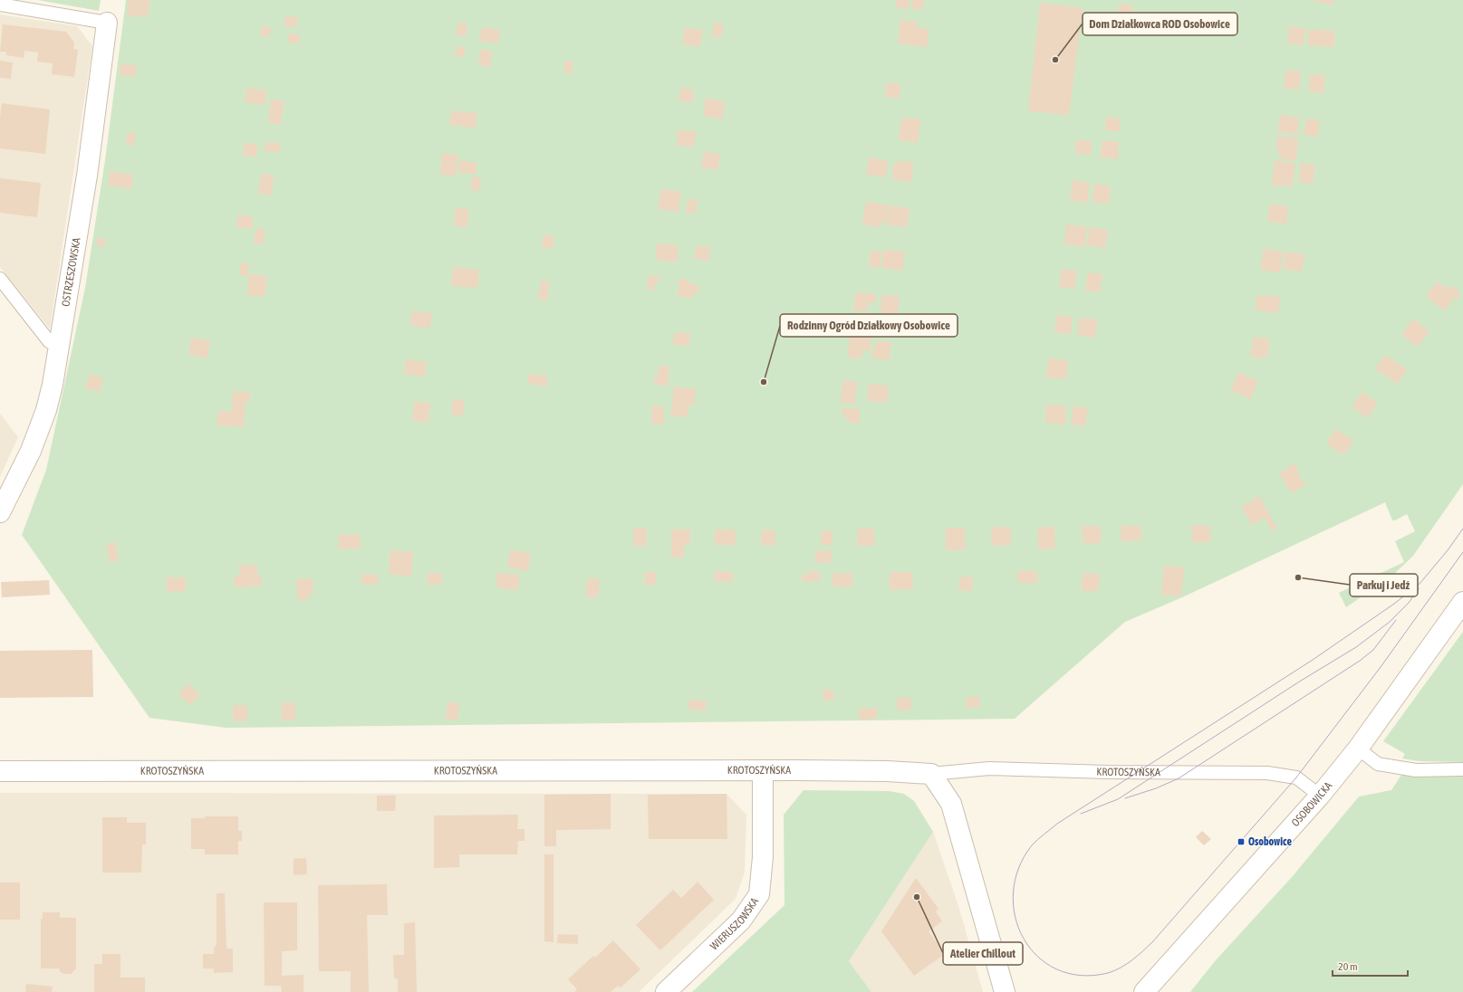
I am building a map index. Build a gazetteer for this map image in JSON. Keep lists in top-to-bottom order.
{
  "streets": {
    "street": [
      "OSTRZESZOWSKA",
      "KROTOSZYŃSKA",
      "OSOBOWICKA",
      "WIERUSZOWSKA"
    ]
  },
  "crossings": [
    ["KROTOSZYŃSKA", "OSOBOWICKA"],
    ["KROTOSZYŃSKA", "WIERUSZOWSKA"]
  ],
  "places": {
    "other": [
      "Dom Działkowca ROD Osobowice",
      "Rodzinny Ogród Działkowy Osobowice",
      "Parkuj i Jedź",
      "Atelier Chillout"
    ],
    "transit": ["Osobowice"]
  },
  "scale_bar": "20 m"
}
